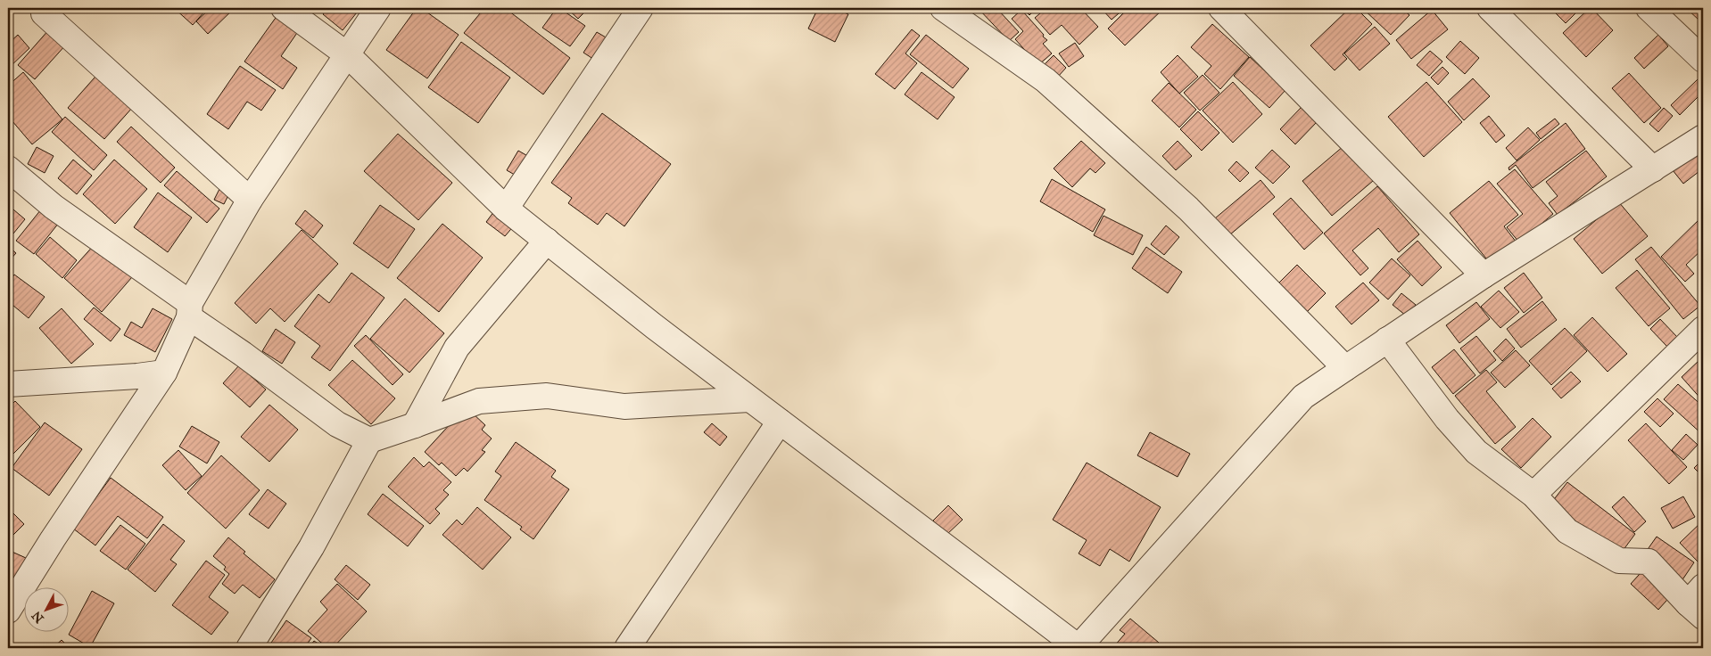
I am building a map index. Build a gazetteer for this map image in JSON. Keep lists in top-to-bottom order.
{
  "north": "bottom left"
}
